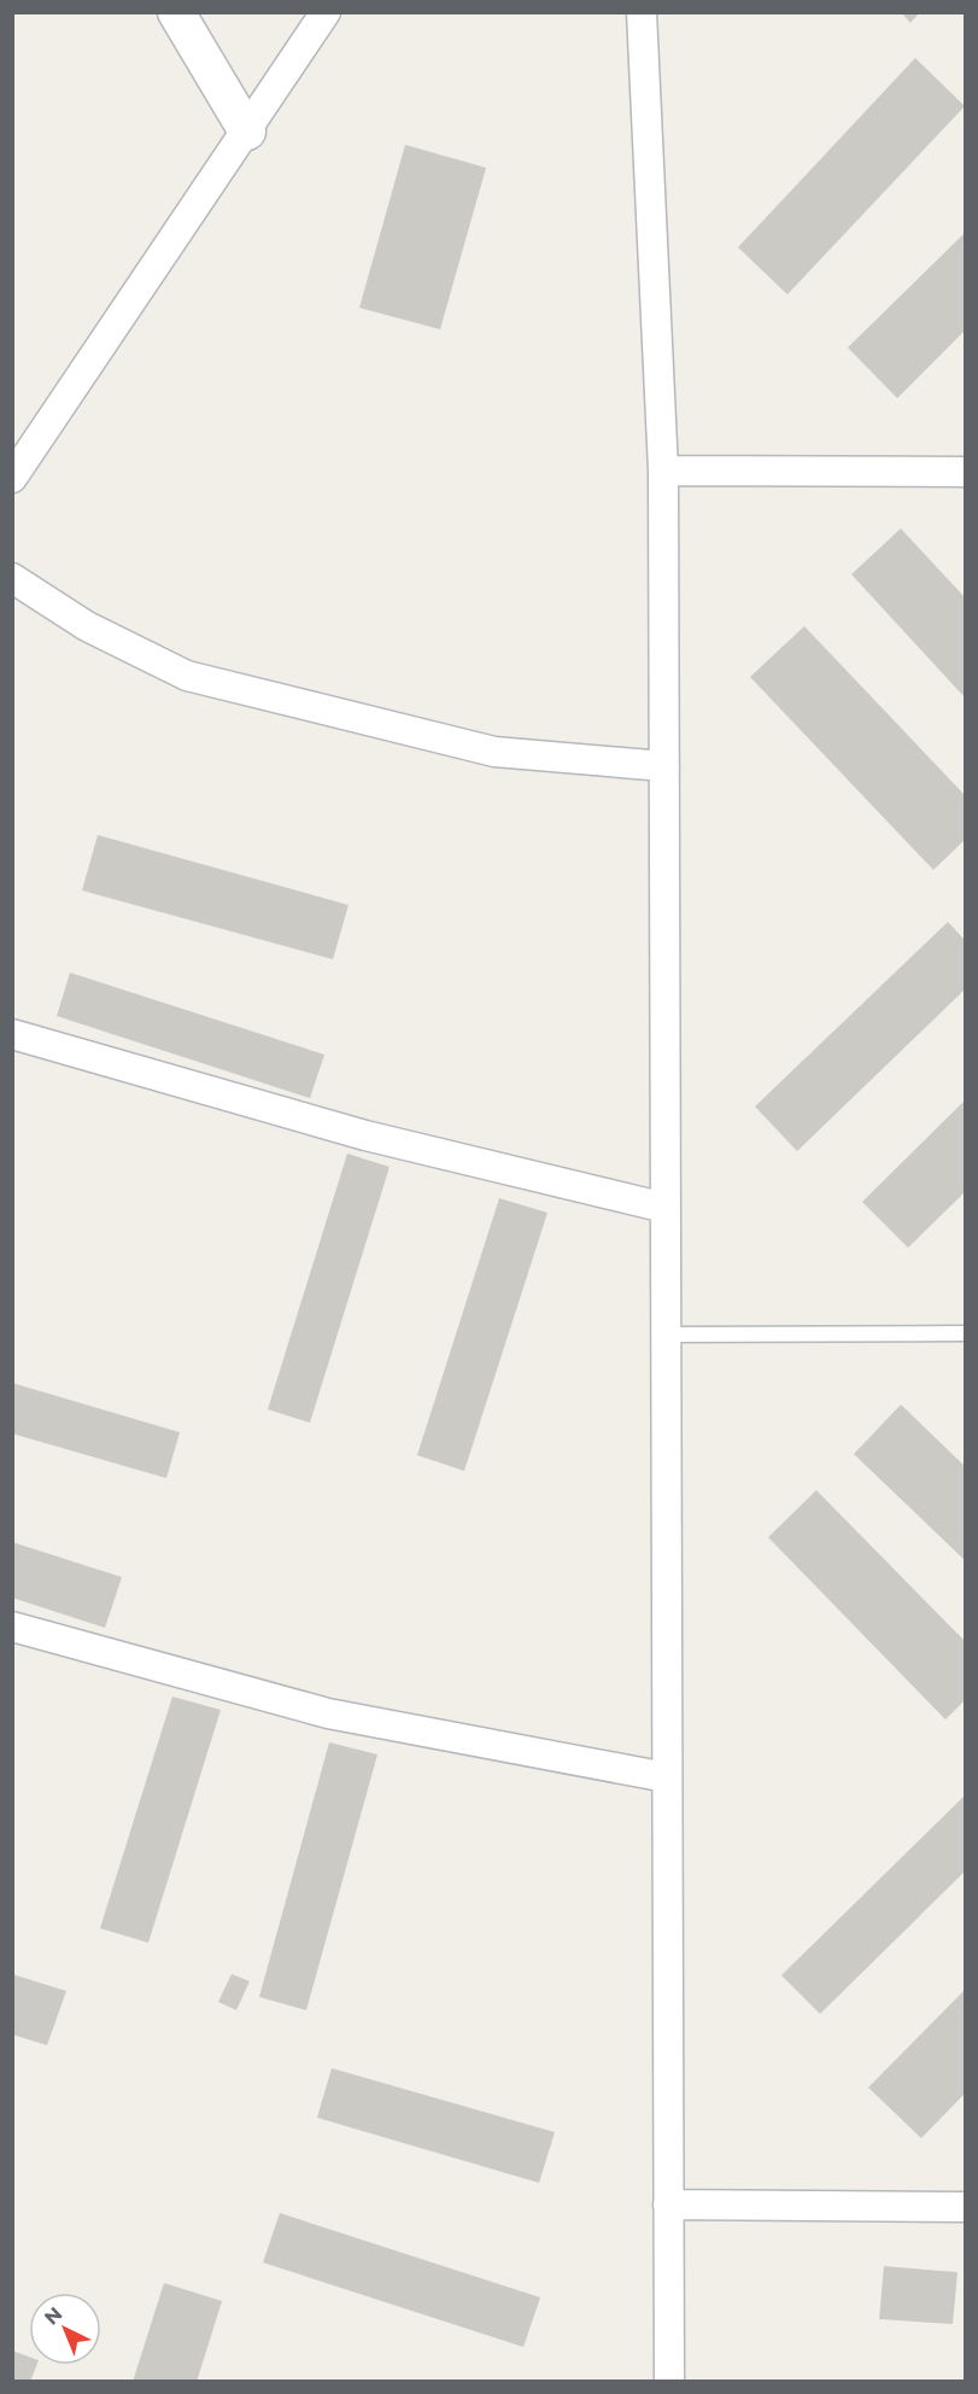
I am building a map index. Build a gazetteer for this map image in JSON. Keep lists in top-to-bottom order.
{
  "north": "top left"
}
